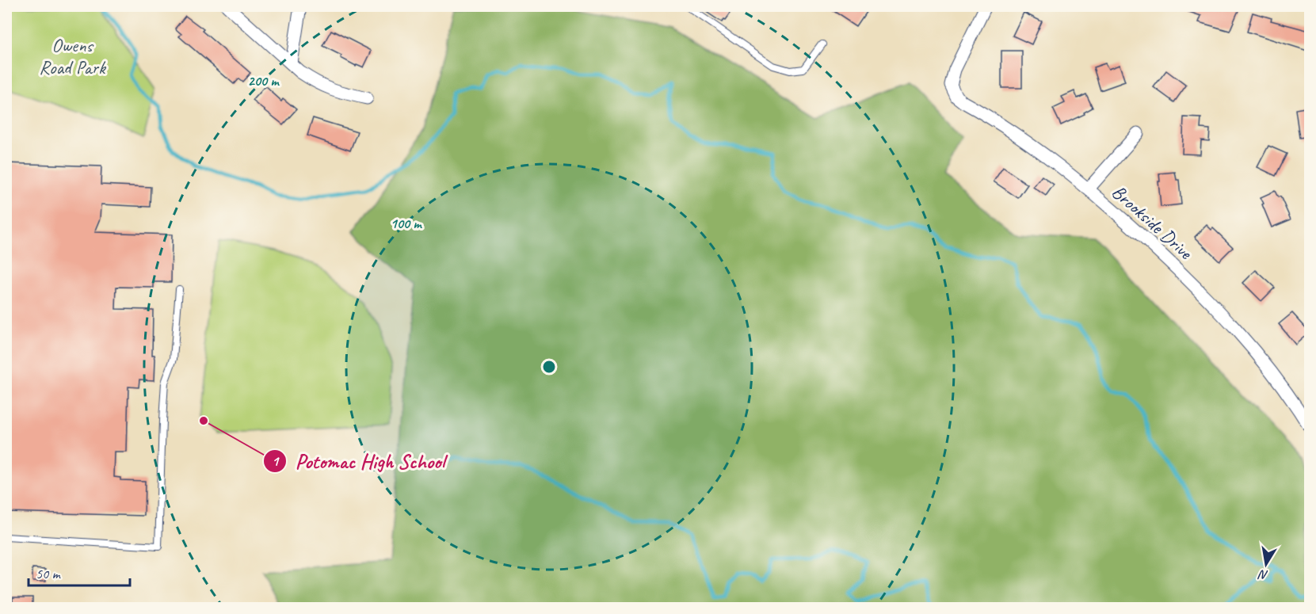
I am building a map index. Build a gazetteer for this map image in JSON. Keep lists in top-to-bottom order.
{
  "streets": {
    "street": ["Brookside Drive"]
  },
  "parks": ["Owens Road Park"],
  "places": ["Potomac High School"],
  "scale_bar": "50 m",
  "north": "bottom",
  "rings": ["200 m", "100 m"]
}
